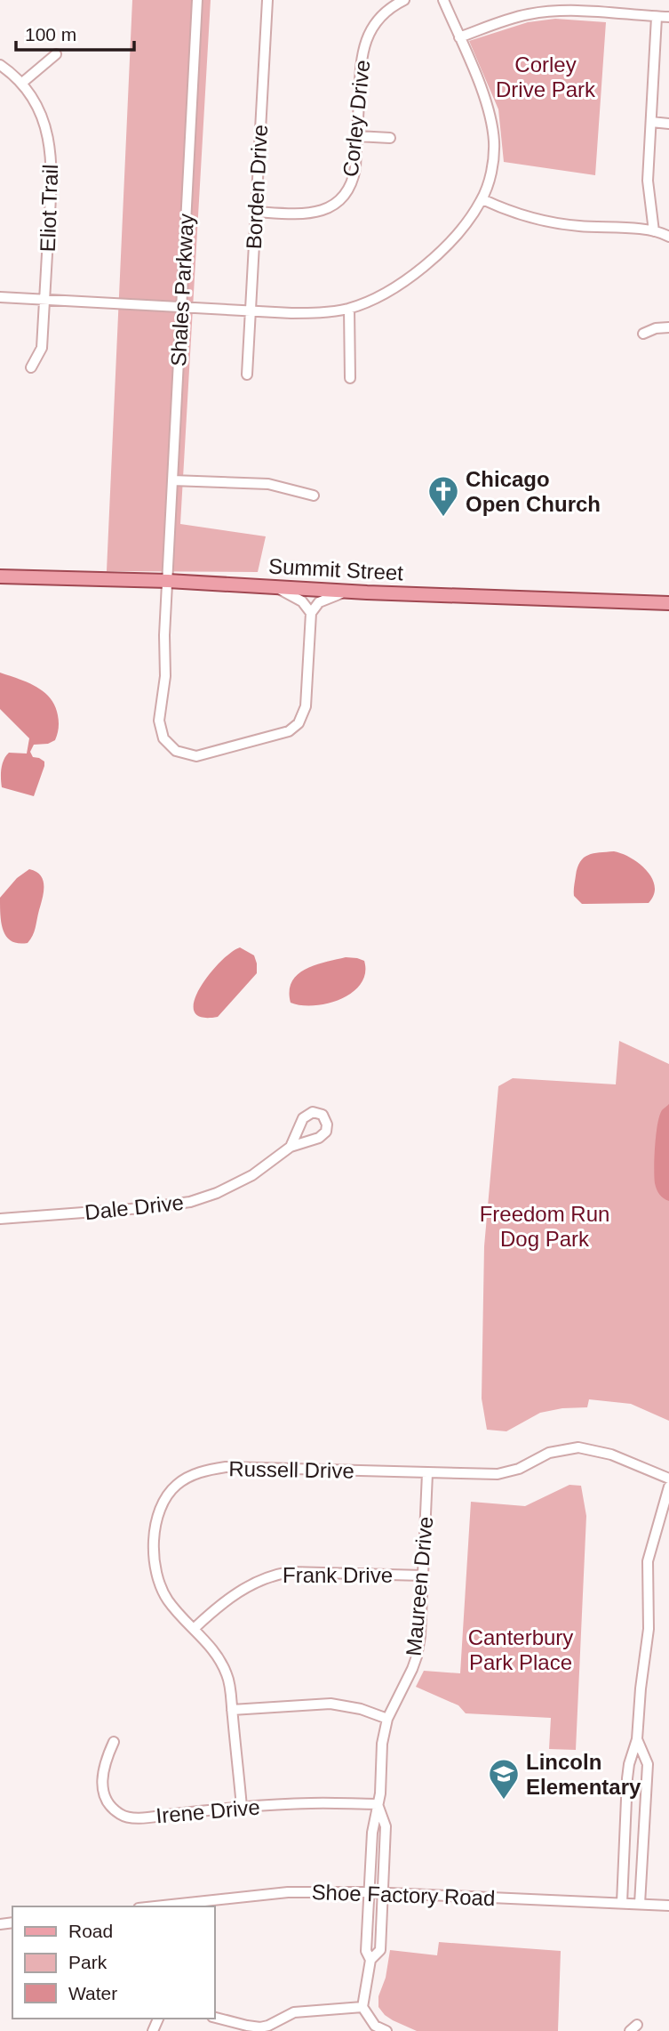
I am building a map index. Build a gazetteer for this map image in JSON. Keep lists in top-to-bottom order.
{
  "streets": {
    "main road": ["Summit Street"],
    "street": [
      "Corley Drive",
      "Borden Drive",
      "Eliot Trail",
      "Shales Parkway",
      "Dale Drive",
      "Russell Drive",
      "Frank Drive",
      "Maureen Drive",
      "Irene Drive",
      "Shoe Factory Road"
    ]
  },
  "crossings": [
    ["Corley Drive", "Borden Drive"],
    ["Shales Parkway", "Summit Street"],
    ["Russell Drive", "Frank Drive"],
    ["Russell Drive", "Maureen Drive"],
    ["Russell Drive", "Irene Drive"],
    ["Frank Drive", "Maureen Drive"],
    ["Maureen Drive", "Irene Drive"],
    ["Maureen Drive", "Shoe Factory Road"]
  ],
  "parks": ["Corley Drive Park", "Freedom Run Dog Park", "Canterbury Park Place"],
  "places": {
    "church": ["Chicago Open Church"],
    "school or university": ["Lincoln Elementary"]
  },
  "legend": ["Road", "Park", "Water"],
  "scale_bar": "100 m"
}
